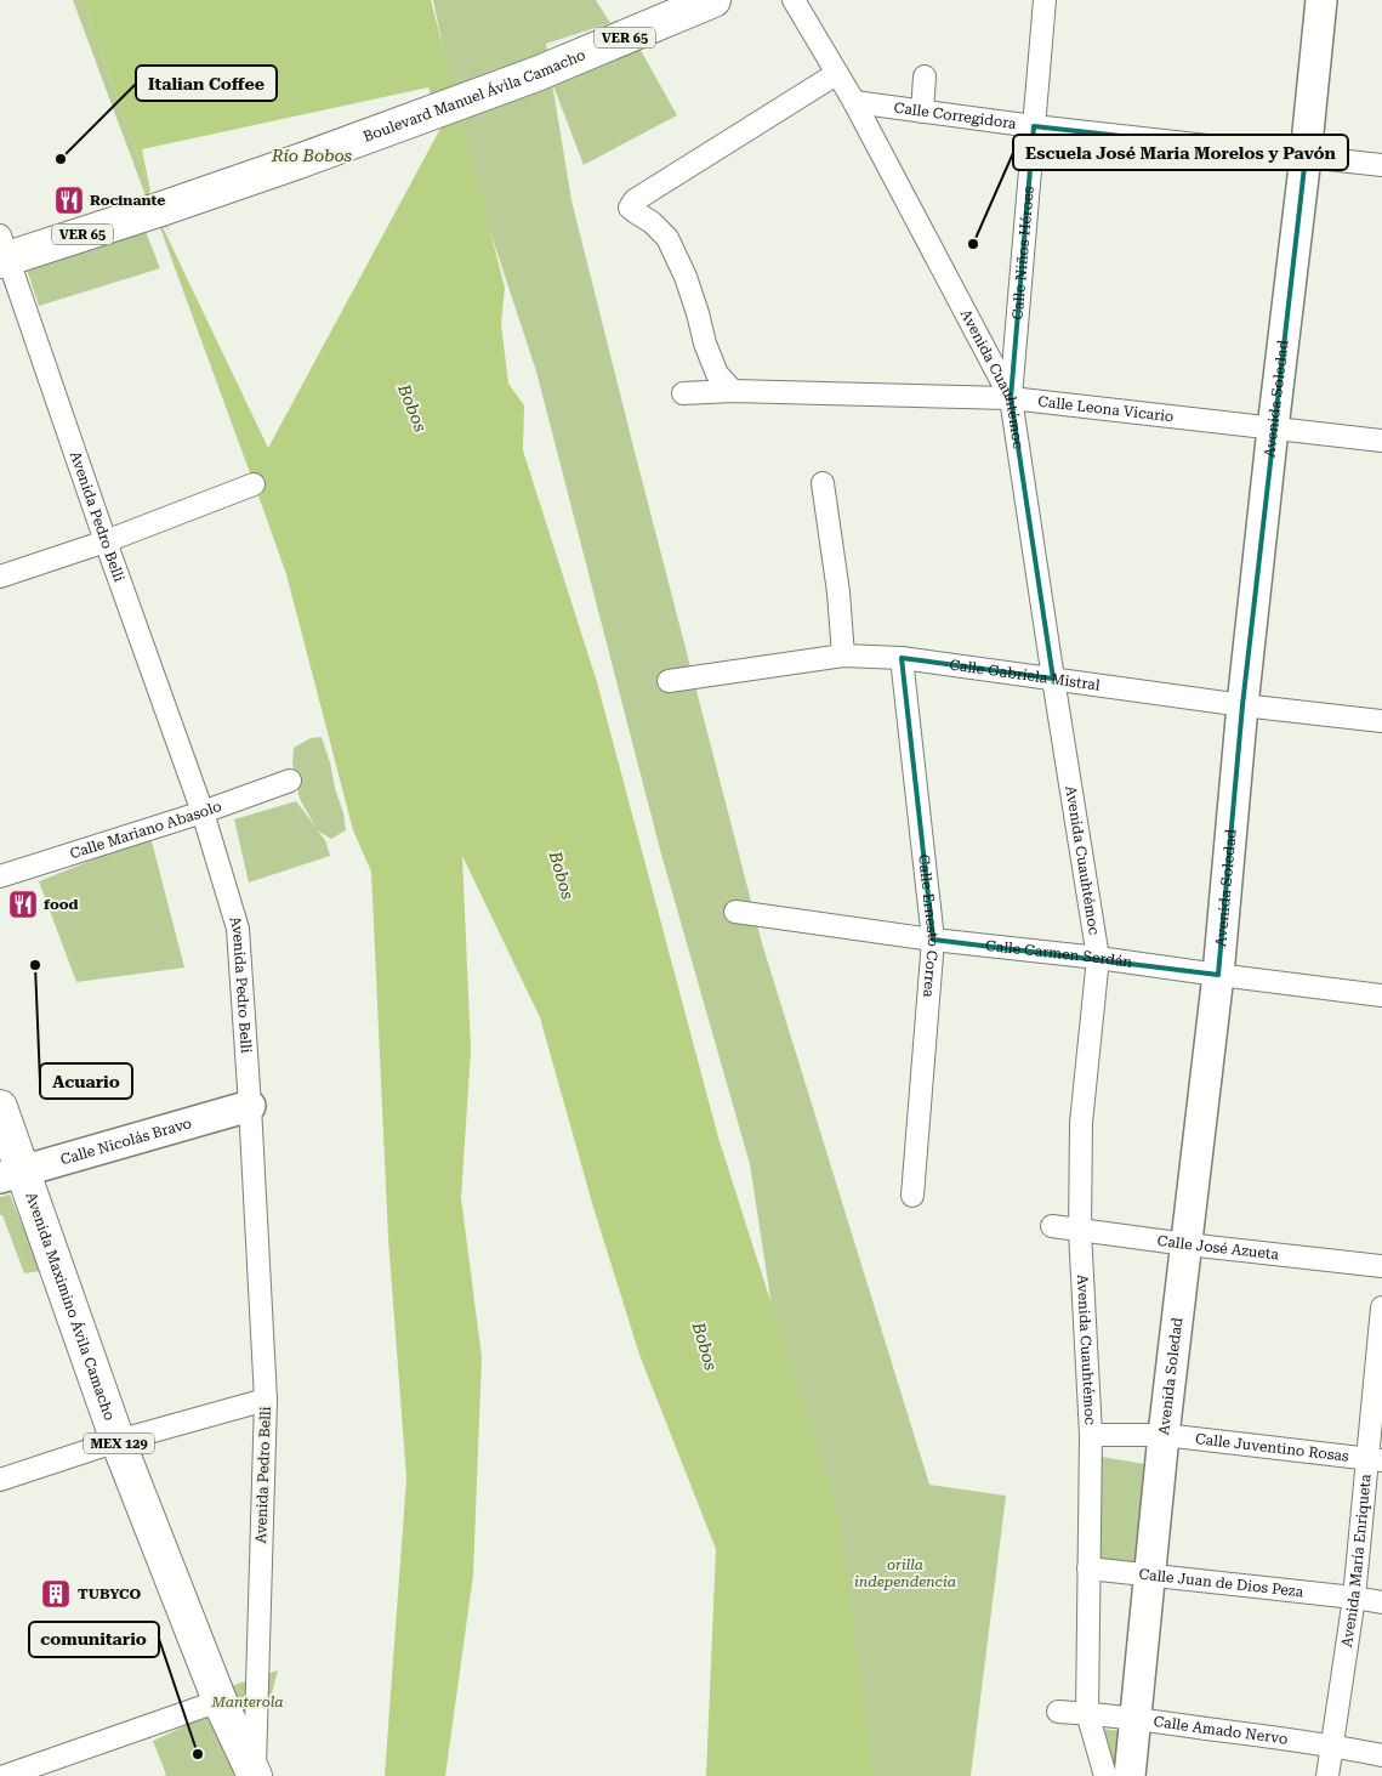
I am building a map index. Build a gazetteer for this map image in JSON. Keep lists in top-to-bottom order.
{
  "streets": {
    "main road": [
      "VER 65",
      "Boulevard Manuel Ávila Camacho",
      "Avenida Soledad",
      "Calle Nicolás Bravo",
      "Avenida Maximino Ávila Camacho",
      "MEX 129"
    ],
    "street": [
      "Calle Corregidora",
      "Calle Niños Héroes",
      "Avenida Cuauhtémoc",
      "Calle Leona Vicario",
      "Avenida Pedro Belli",
      "Calle Gabriela Mistral",
      "Calle Mariano Abasolo",
      "Calle Ernesto Correa",
      "Calle Carmen Serdán",
      "Calle José Azueta",
      "Calle Juventino Rosas",
      "Avenida María Enriqueta",
      "Calle Juan de Dios Peza",
      "Calle Amado Nervo"
    ]
  },
  "crossings": [
    ["Boulevard Manuel Ávila Camacho", "Avenida Pedro Belli"],
    ["Calle Corregidora", "Calle Niños Héroes"],
    ["Calle Corregidora", "Avenida Cuauhtémoc"],
    ["Calle Corregidora", "Avenida Soledad"],
    ["Calle Niños Héroes", "Avenida Cuauhtémoc"],
    ["Calle Niños Héroes", "Calle Leona Vicario"],
    ["Avenida Cuauhtémoc", "Calle Leona Vicario"],
    ["Avenida Cuauhtémoc", "Calle Gabriela Mistral"],
    ["Avenida Cuauhtémoc", "Calle Carmen Serdán"],
    ["Avenida Cuauhtémoc", "Calle José Azueta"],
    ["Avenida Cuauhtémoc", "Calle Juventino Rosas"],
    ["Avenida Cuauhtémoc", "Calle Juan de Dios Peza"],
    ["Avenida Cuauhtémoc", "Calle Amado Nervo"],
    ["Avenida Soledad", "Calle Leona Vicario"],
    ["Avenida Soledad", "Calle Gabriela Mistral"],
    ["Avenida Soledad", "Calle Carmen Serdán"],
    ["Avenida Soledad", "Calle José Azueta"],
    ["Avenida Soledad", "Calle Juventino Rosas"],
    ["Avenida Soledad", "Calle Juan de Dios Peza"],
    ["Avenida Soledad", "Calle Amado Nervo"],
    ["Avenida Pedro Belli", "Calle Mariano Abasolo"],
    ["Avenida Pedro Belli", "Calle Nicolás Bravo"],
    ["Avenida Pedro Belli", "Avenida Maximino Ávila Camacho"],
    ["Calle Gabriela Mistral", "Calle Ernesto Correa"],
    ["Calle Ernesto Correa", "Calle Carmen Serdán"],
    ["Calle Nicolás Bravo", "Avenida Maximino Ávila Camacho"],
    ["Calle Juventino Rosas", "Avenida María Enriqueta"],
    ["Avenida María Enriqueta", "Calle Juan de Dios Peza"],
    ["Avenida María Enriqueta", "Calle Amado Nervo"]
  ],
  "water": ["Río Bobos", "Bobos"],
  "parks": ["orilla independencia", "Manterola"],
  "places": {
    "other": [
      "Italian Coffee",
      "Escuela José Maria Morelos y Pavón",
      "Acuario",
      "comunitario"
    ],
    "restaurant": ["Rocinante", "food"],
    "building": ["TUBYCO"]
  }
}
